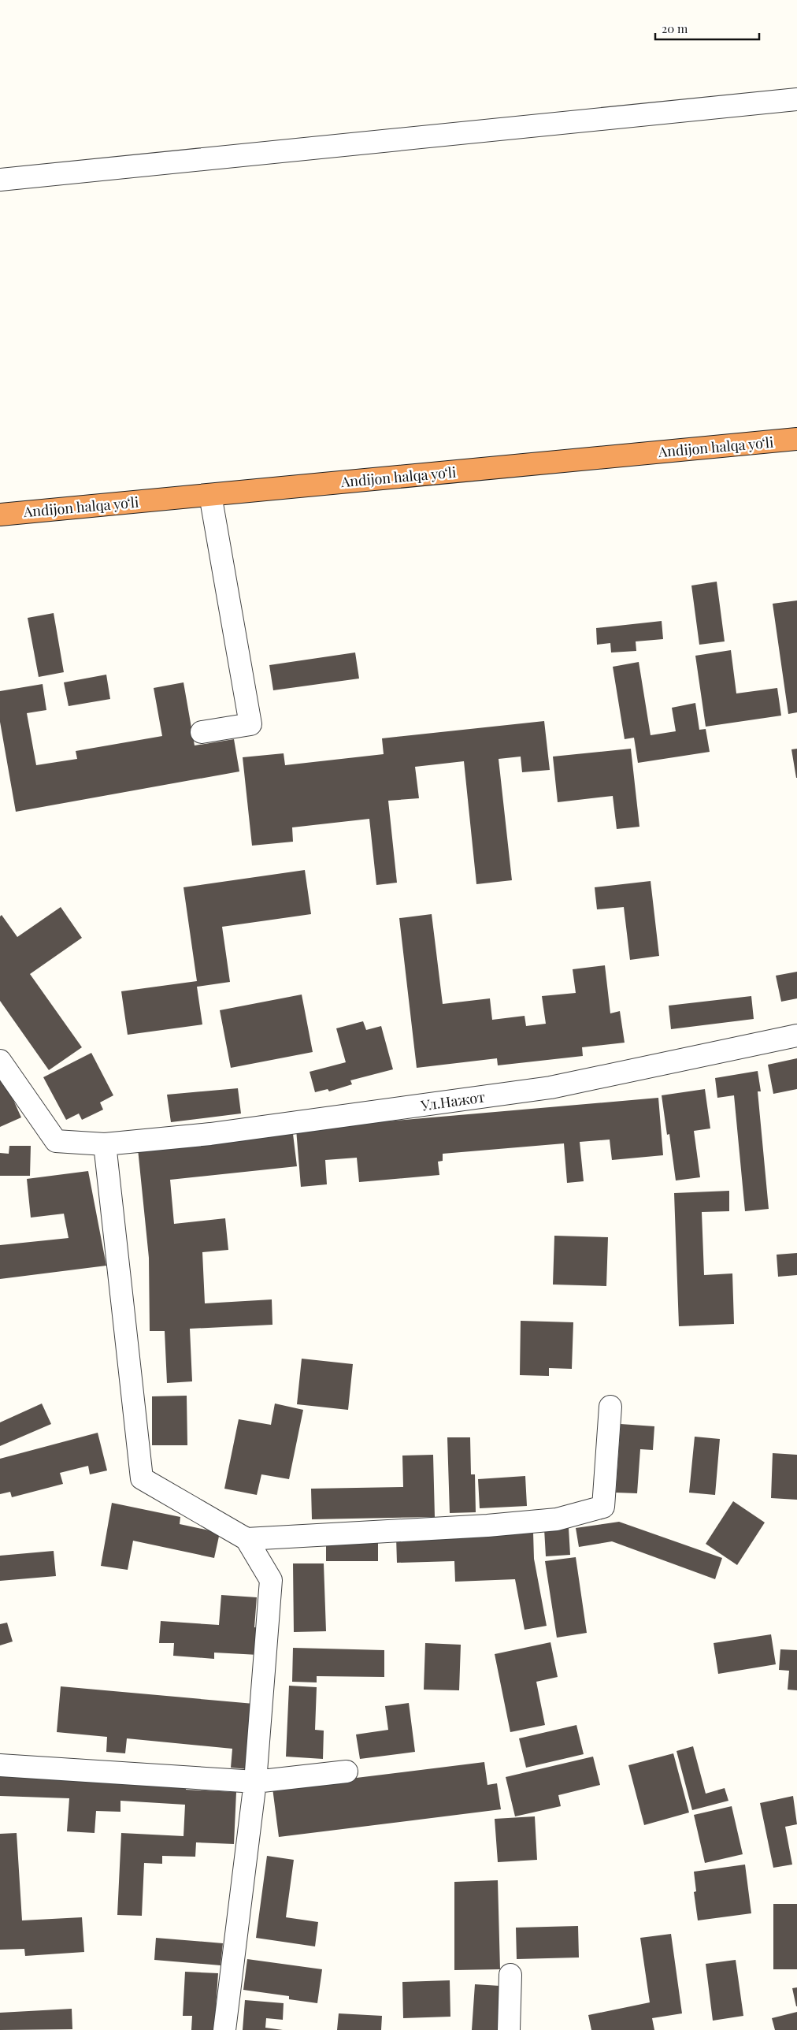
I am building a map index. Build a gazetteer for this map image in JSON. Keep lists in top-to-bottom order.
{
  "streets": {
    "highway": ["Andijon halqa yo‘li"],
    "street": ["Ул.Нажот"]
  },
  "scale_bar": "20 m"
}
